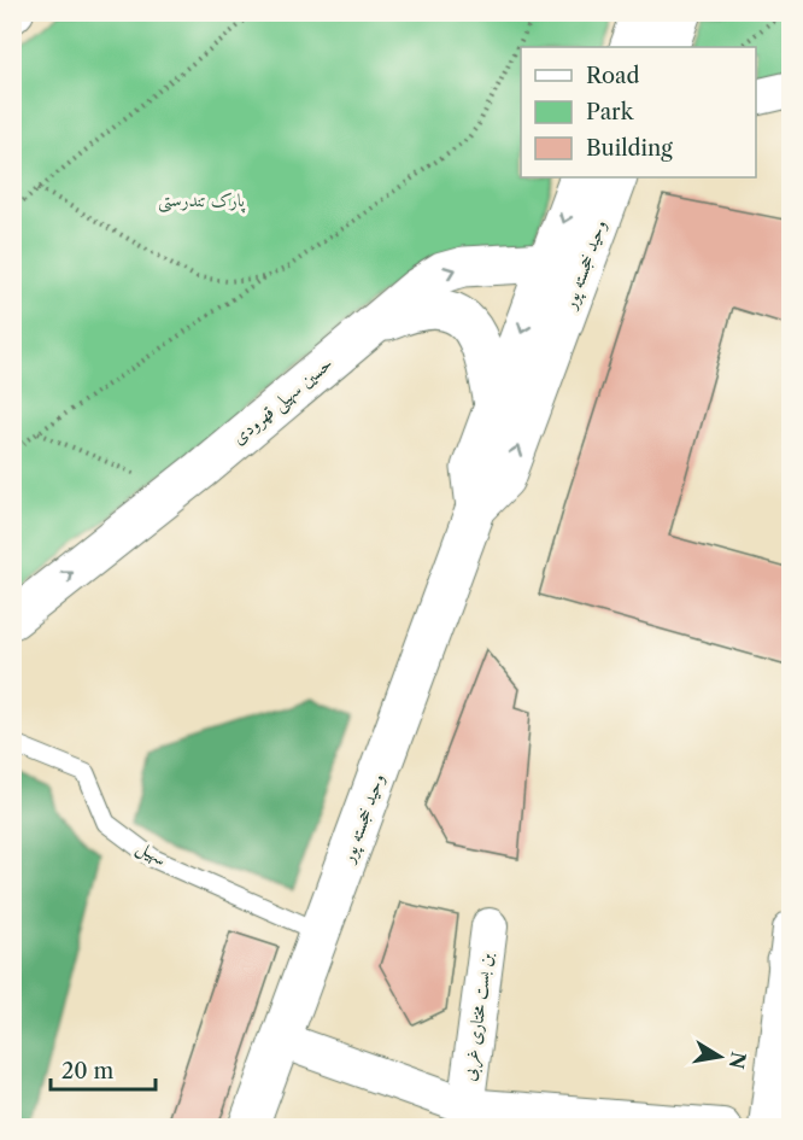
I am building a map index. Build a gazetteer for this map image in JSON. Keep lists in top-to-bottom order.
{
  "streets": {
    "main road": ["وحید خجسته پور", "حسین سهیلی قهرودی"],
    "street": ["بن بست مختاری غربی"],
    "lane": ["سهیل"]
  },
  "crossings": [
    ["وحید خجسته پور", "حسین سهیلی قهرودی"],
    ["وحید خجسته پور", "سهیل"]
  ],
  "one_way": ["حسین سهیلی قهرودی"],
  "parks": ["پارک تندرستی"],
  "legend": ["Road", "Park", "Building"],
  "scale_bar": "20 m",
  "north": "right"
}
